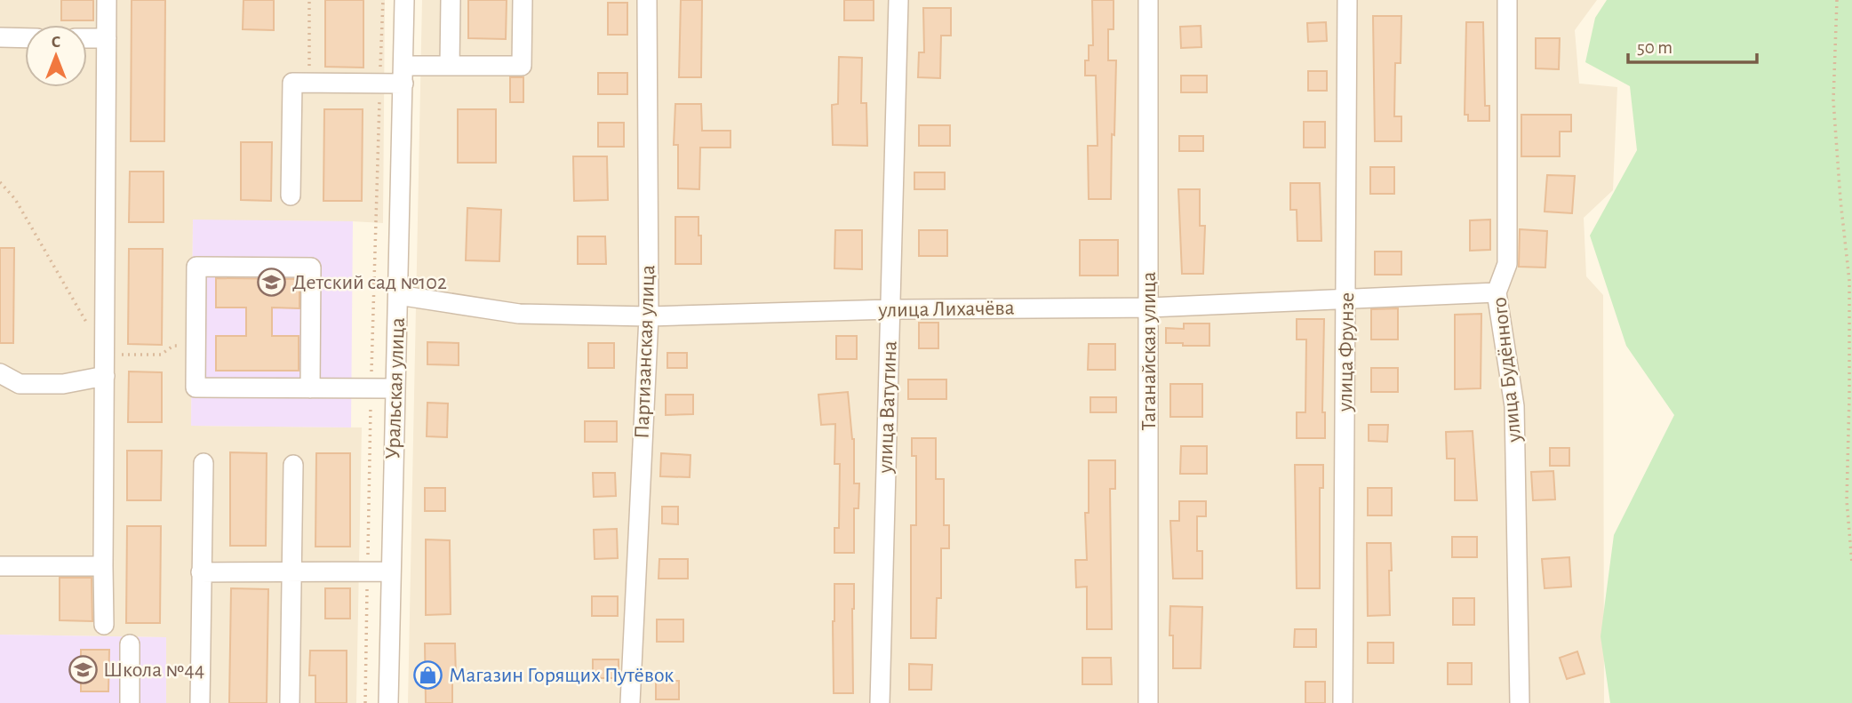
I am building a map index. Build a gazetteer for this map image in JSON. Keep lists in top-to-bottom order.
{
  "streets": {
    "street": [
      "улица Лихачёва",
      "Таганайская улица",
      "Партизанская улица",
      "улица Фрунзе",
      "улица Будённого",
      "Уральская улица",
      "улица Ватутина"
    ]
  },
  "crossings": [
    ["улица Лихачёва", "Таганайская улица"],
    ["улица Лихачёва", "Партизанская улица"],
    ["улица Лихачёва", "улица Фрунзе"],
    ["улица Лихачёва", "улица Будённого"],
    ["улица Лихачёва", "Уральская улица"],
    ["улица Лихачёва", "улица Ватутина"]
  ],
  "places": {
    "school or university": ["Детский сад №102", "Школа №44"],
    "shop": ["Магазин Горящих Путёвок"]
  },
  "scale_bar": "50 m",
  "north": "top"
}
